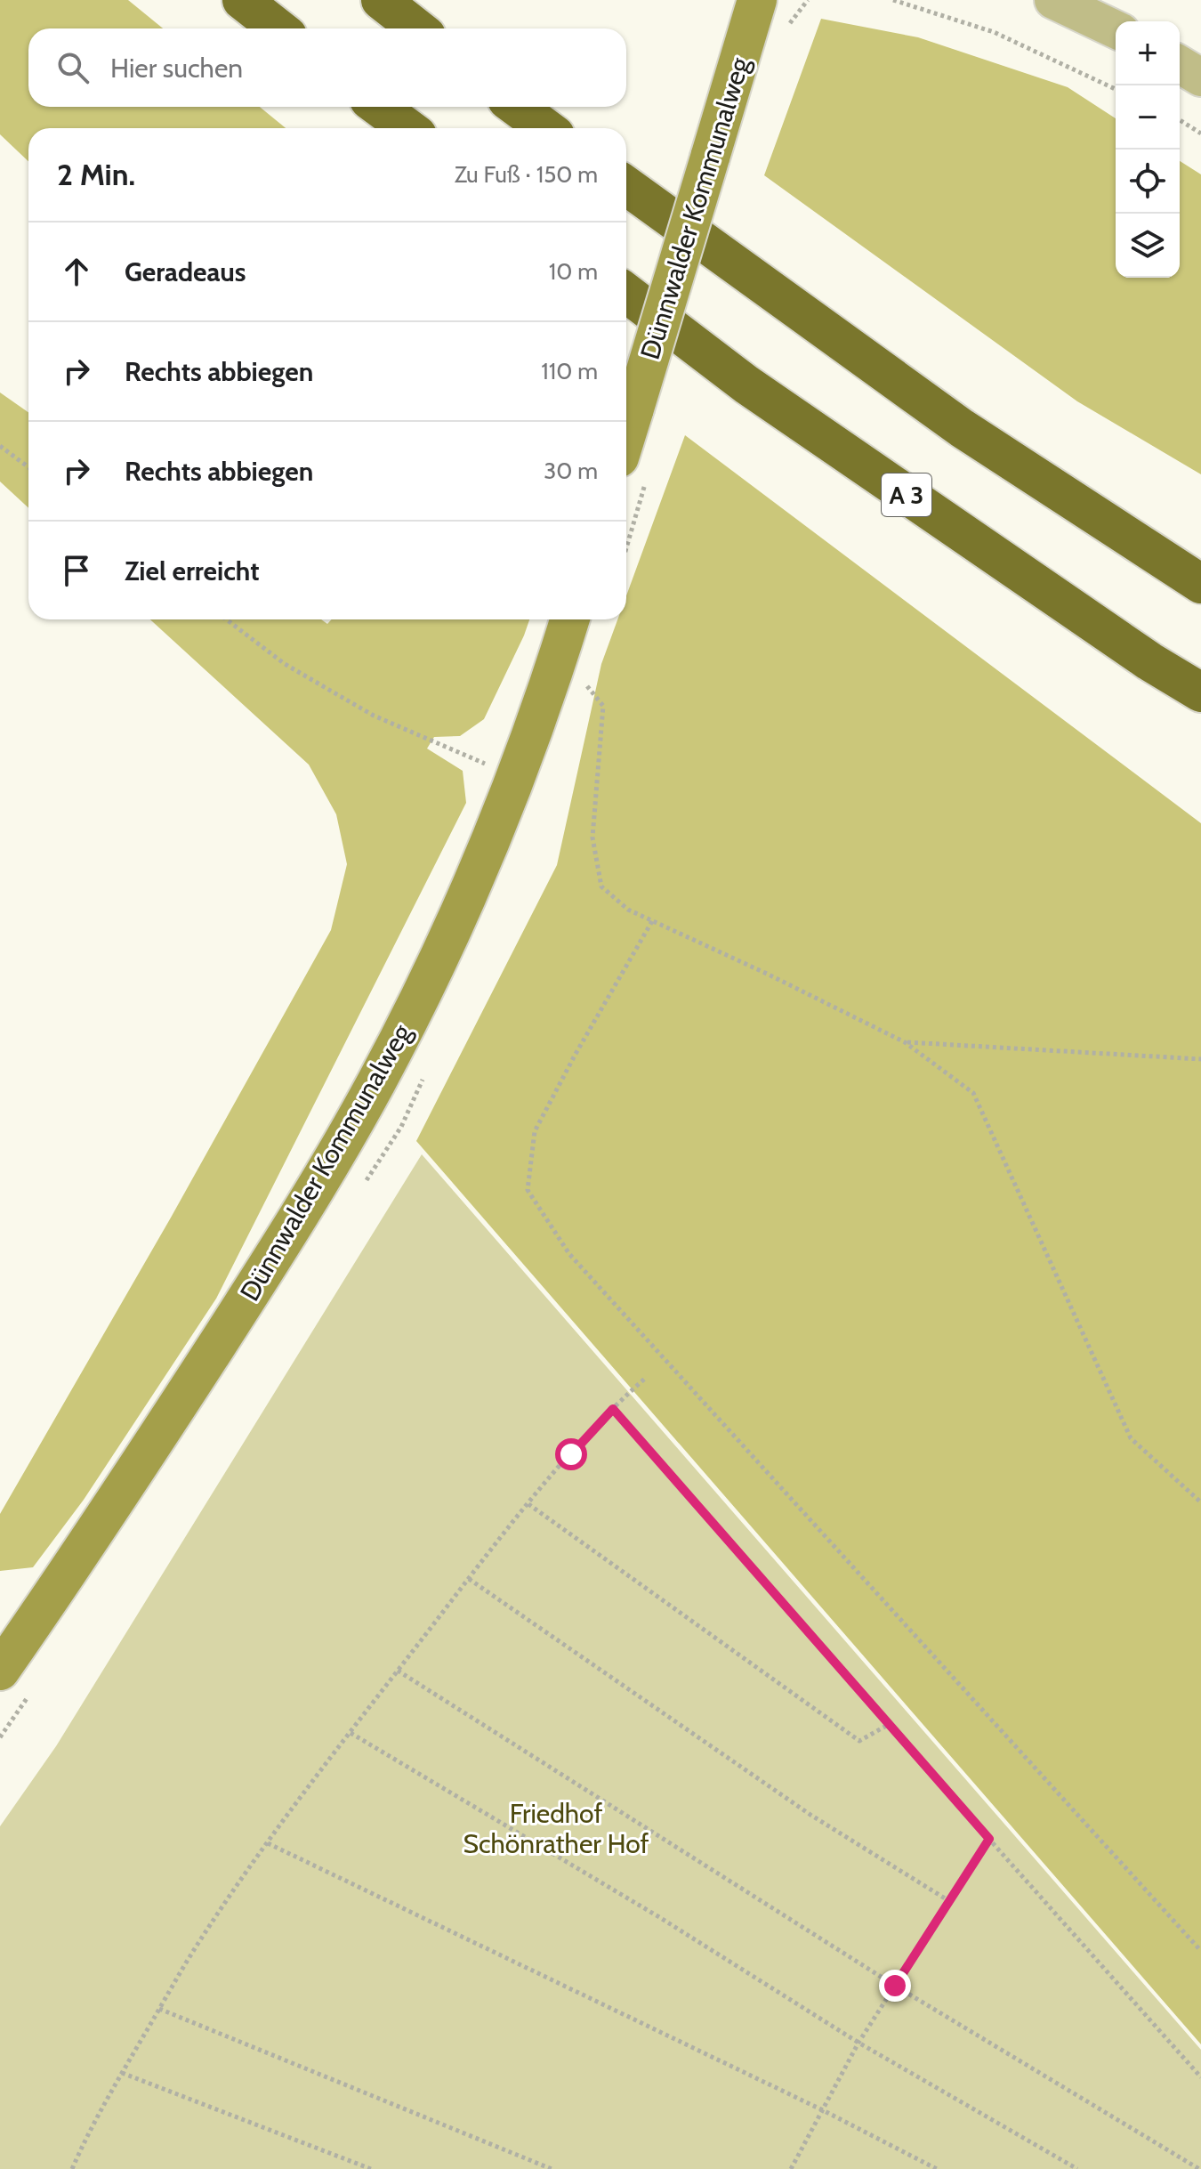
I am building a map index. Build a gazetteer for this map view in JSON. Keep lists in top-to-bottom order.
{
  "streets": {
    "highway": ["A 3"],
    "main road": ["Dünnwalder Kommunalweg"]
  },
  "parks": ["Friedhof Schönrather Hof"],
  "page": {
    "map_buttons": ["+", "−"],
    "search": "Hier suchen",
    "heading": ["2 Min.", "Zu Fuß · 150 m"],
    "list": [
      ["Geradeaus", "10 m"],
      ["Rechts abbiegen", "110 m"],
      ["Rechts abbiegen", "30 m"],
      "Ziel erreicht"
    ]
  }
}
